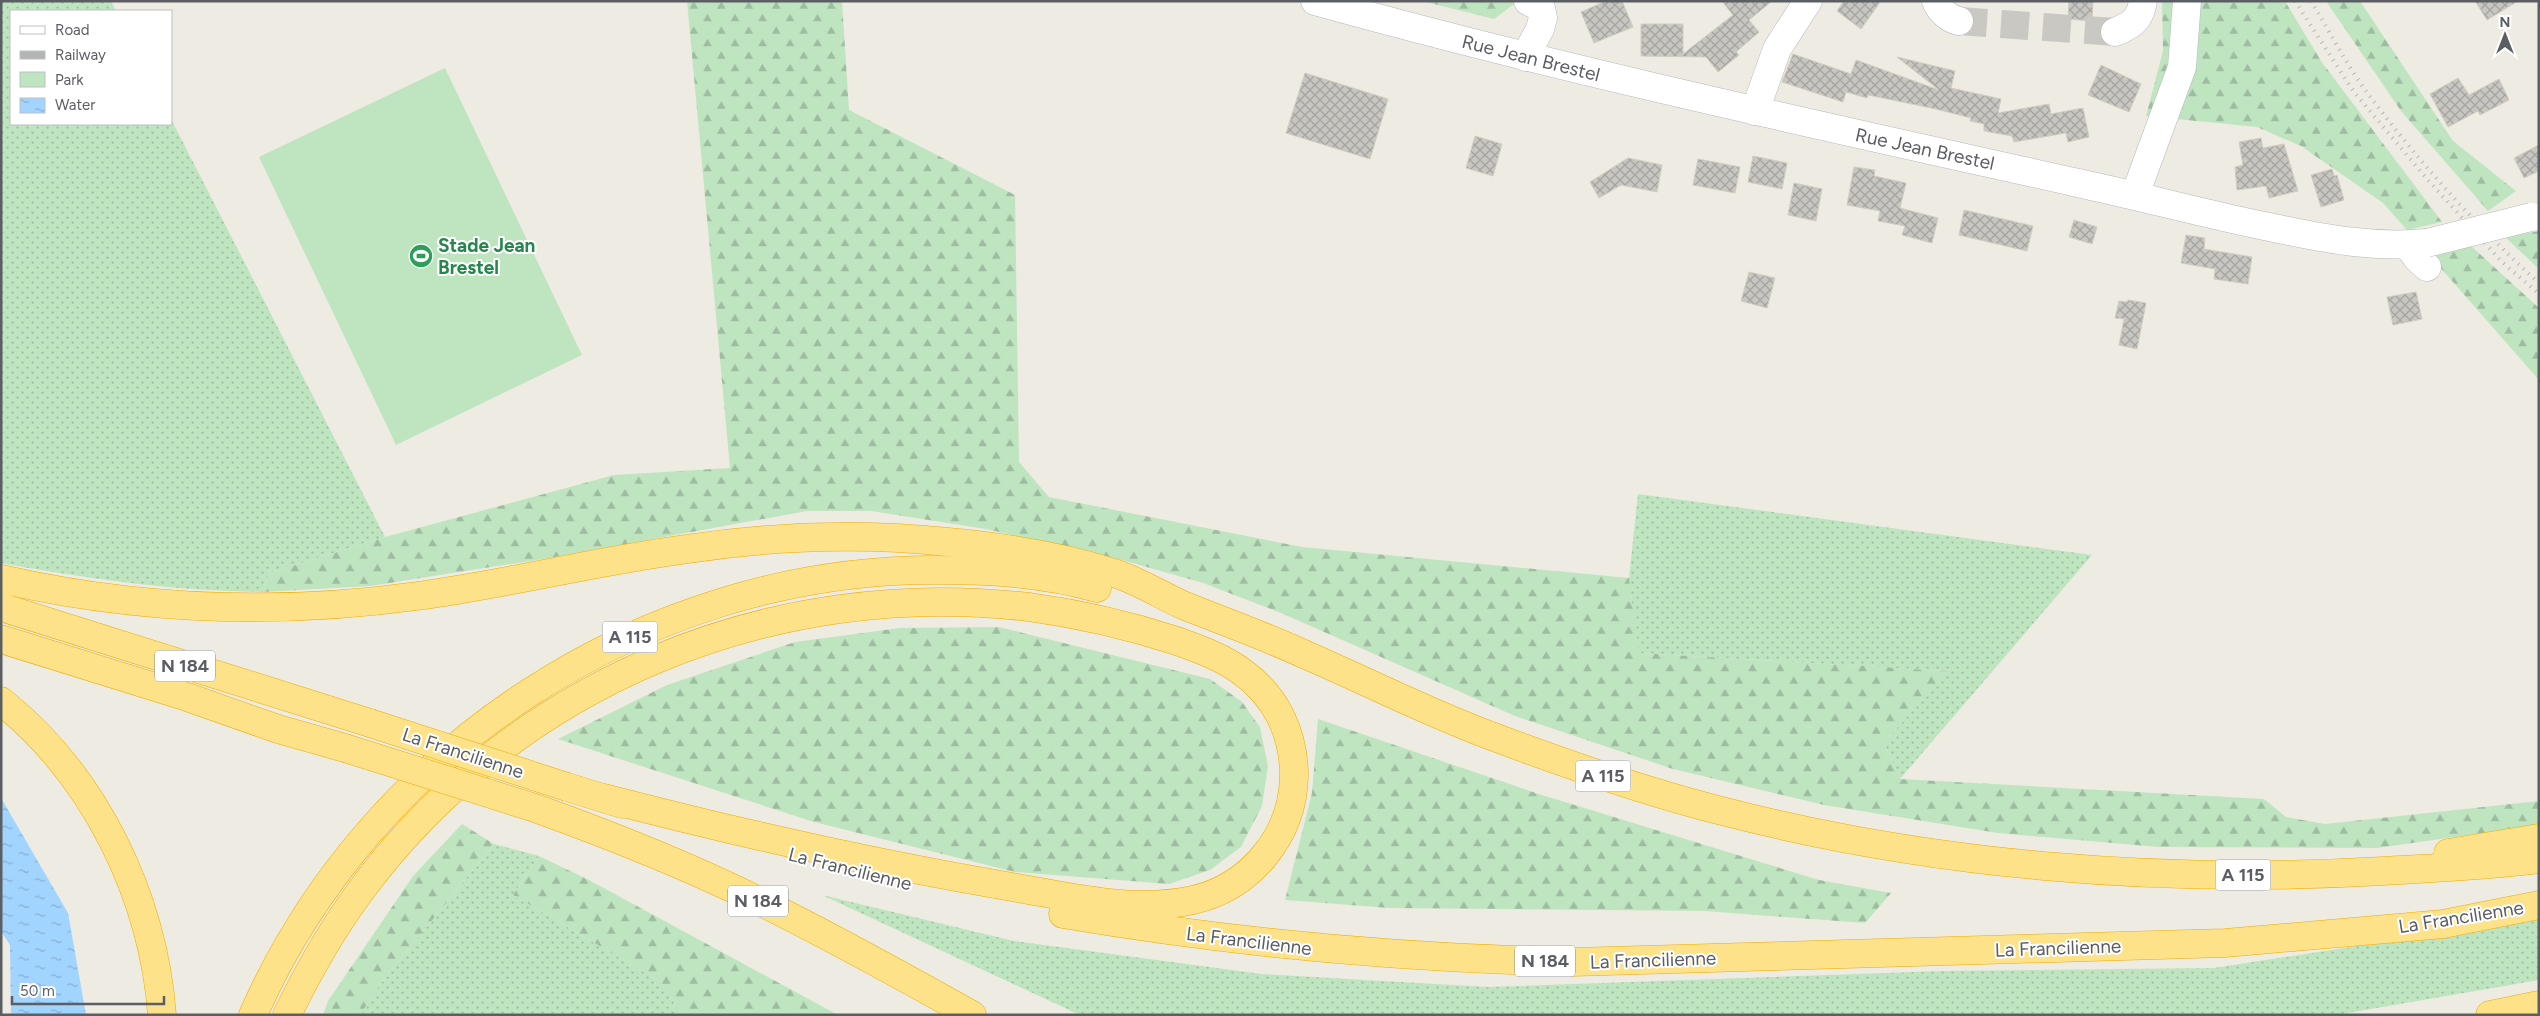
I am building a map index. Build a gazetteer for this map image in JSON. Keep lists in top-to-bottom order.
{
  "streets": {
    "highway": ["A 115", "N 184", "La Francilienne"],
    "street": ["Rue Jean Brestel"]
  },
  "places": {
    "sports": ["Stade Jean Brestel"]
  },
  "legend": [
    "Road",
    "Railway",
    "Park",
    "Water"
  ],
  "scale_bar": "50 m",
  "north": "top"
}
